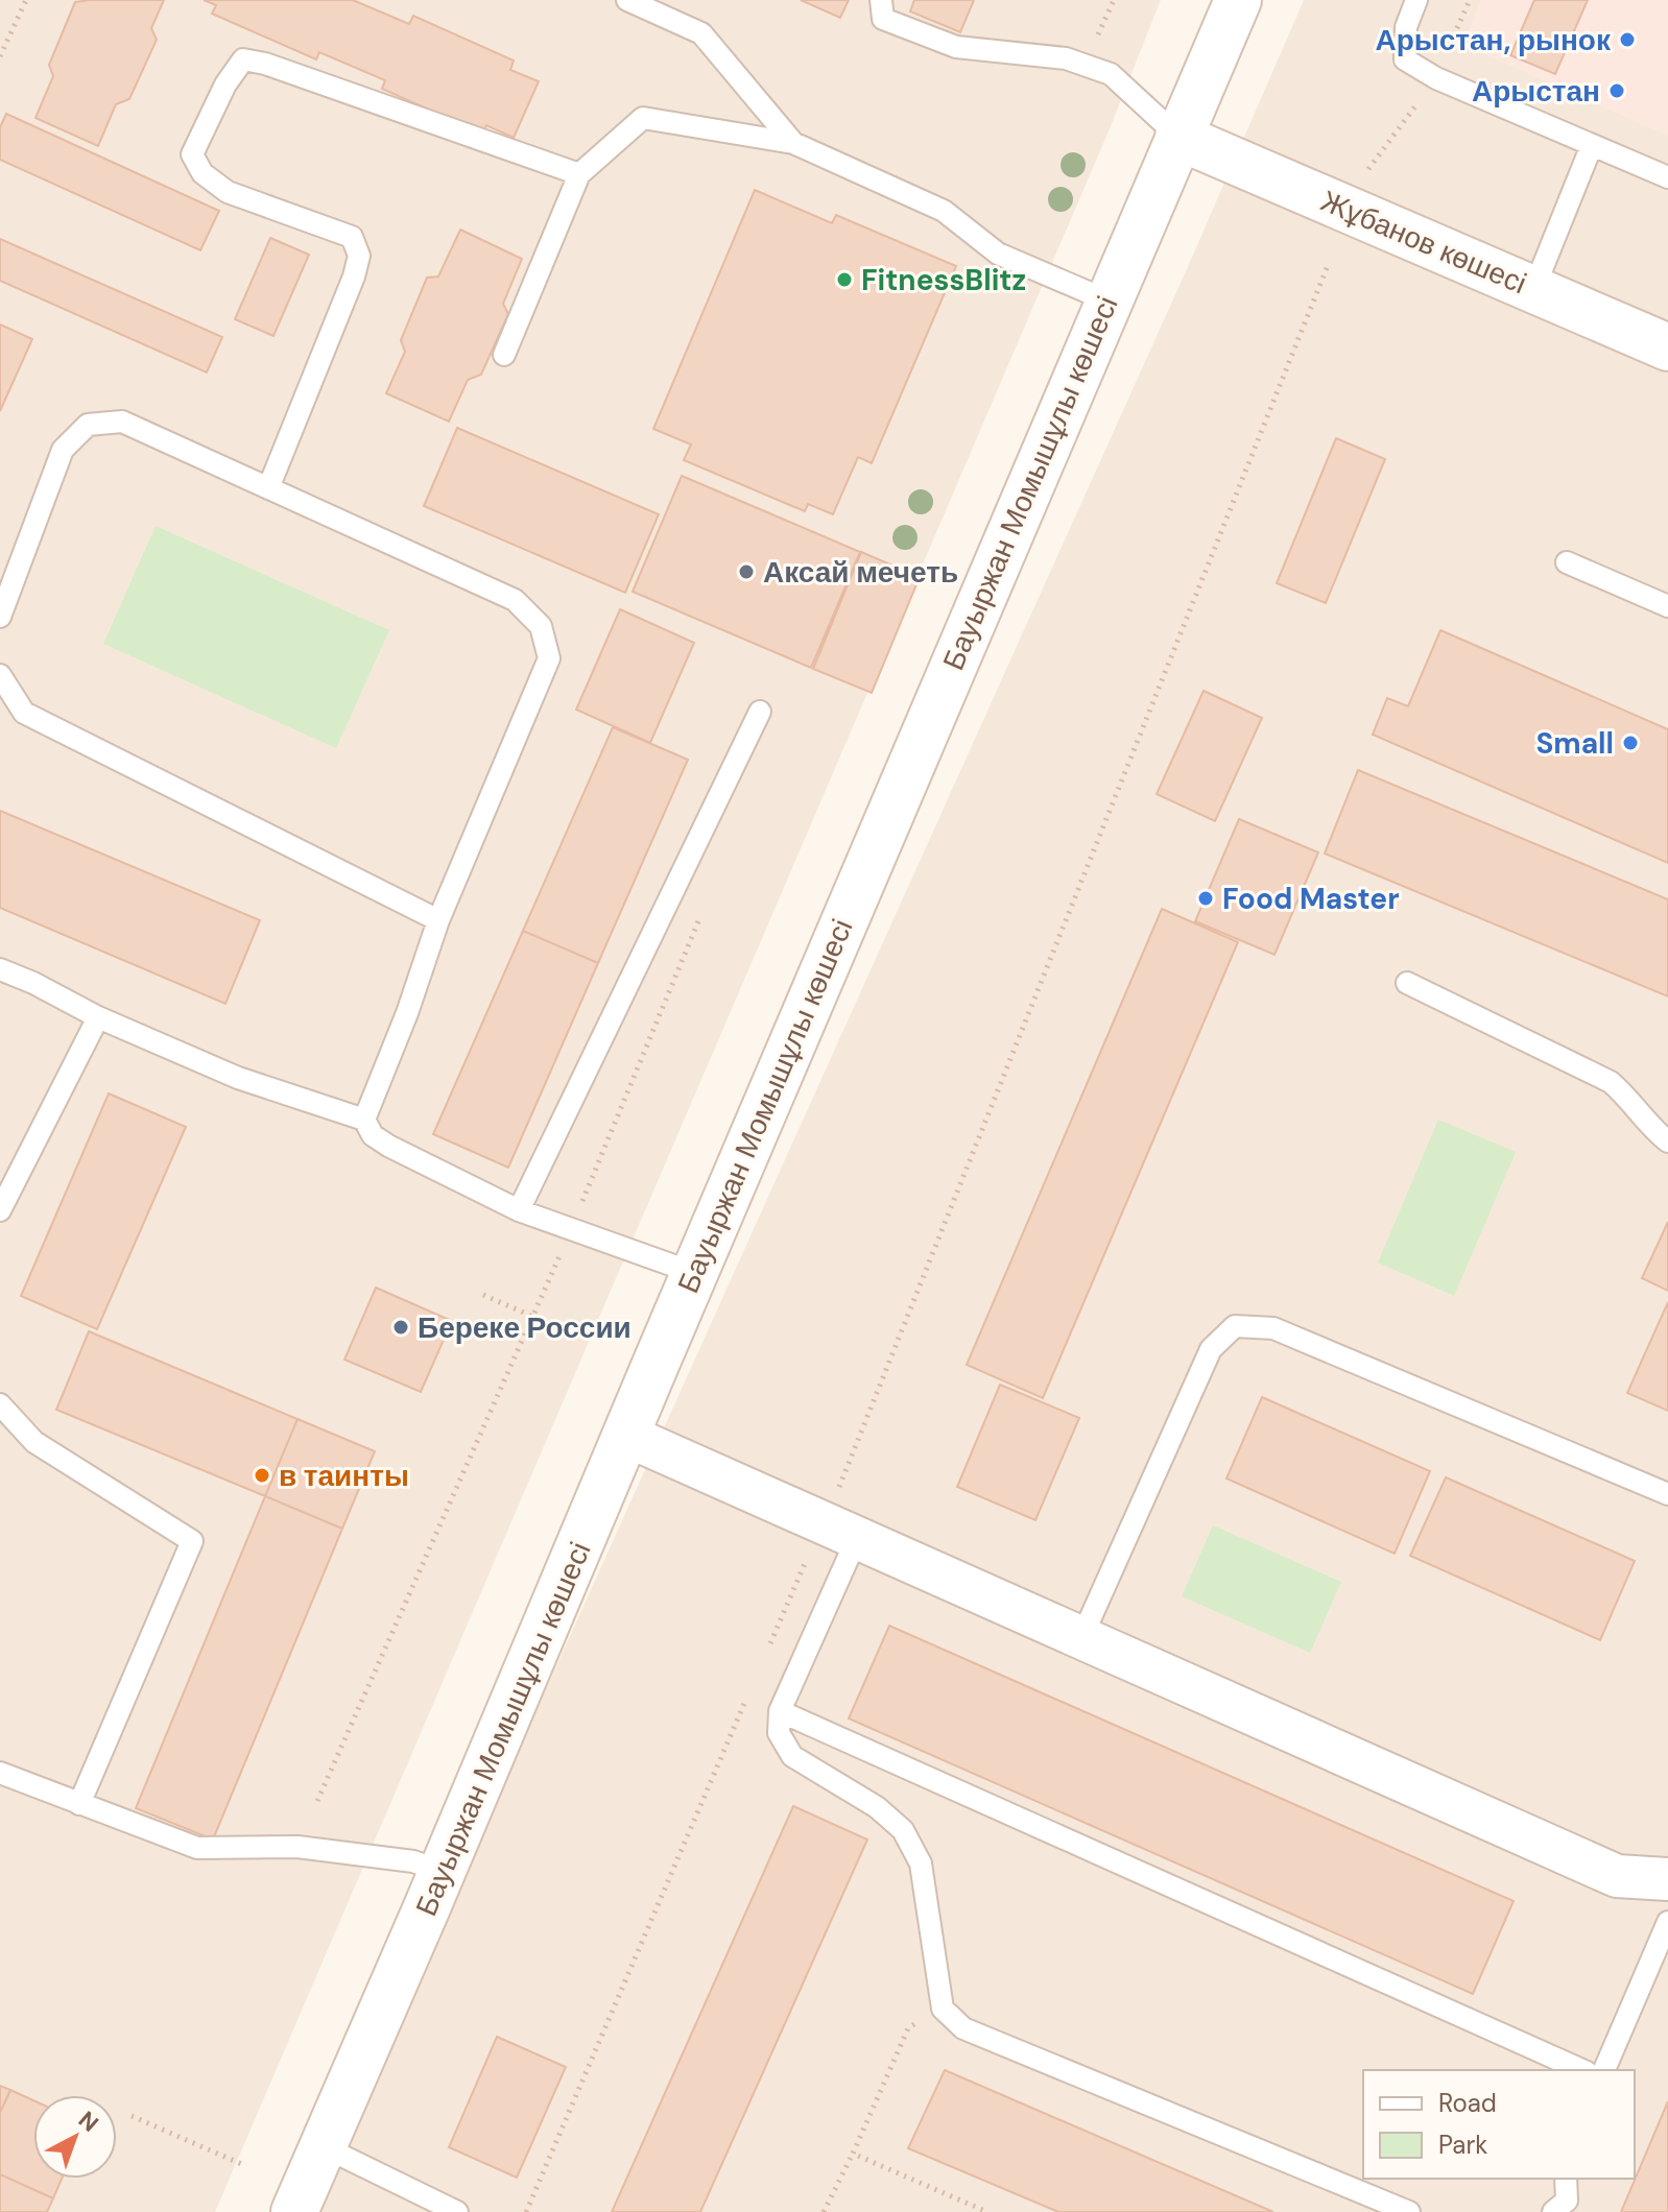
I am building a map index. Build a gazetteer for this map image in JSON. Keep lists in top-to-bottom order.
{
  "streets": {
    "main road": ["Жұбанов көшесі", "Бауыржан Момышұлы көшесі"]
  },
  "crossings": [
    ["Жұбанов көшесі", "Бауыржан Момышұлы көшесі"]
  ],
  "places": [
    "Арыстан, рынок",
    "Арыстан",
    "FitnessBlitz",
    "Аксай мечеть",
    "Small",
    "Food Master",
    "Береке России",
    "в таинты"
  ],
  "legend": ["Road", "Park"],
  "north": "top right"
}
